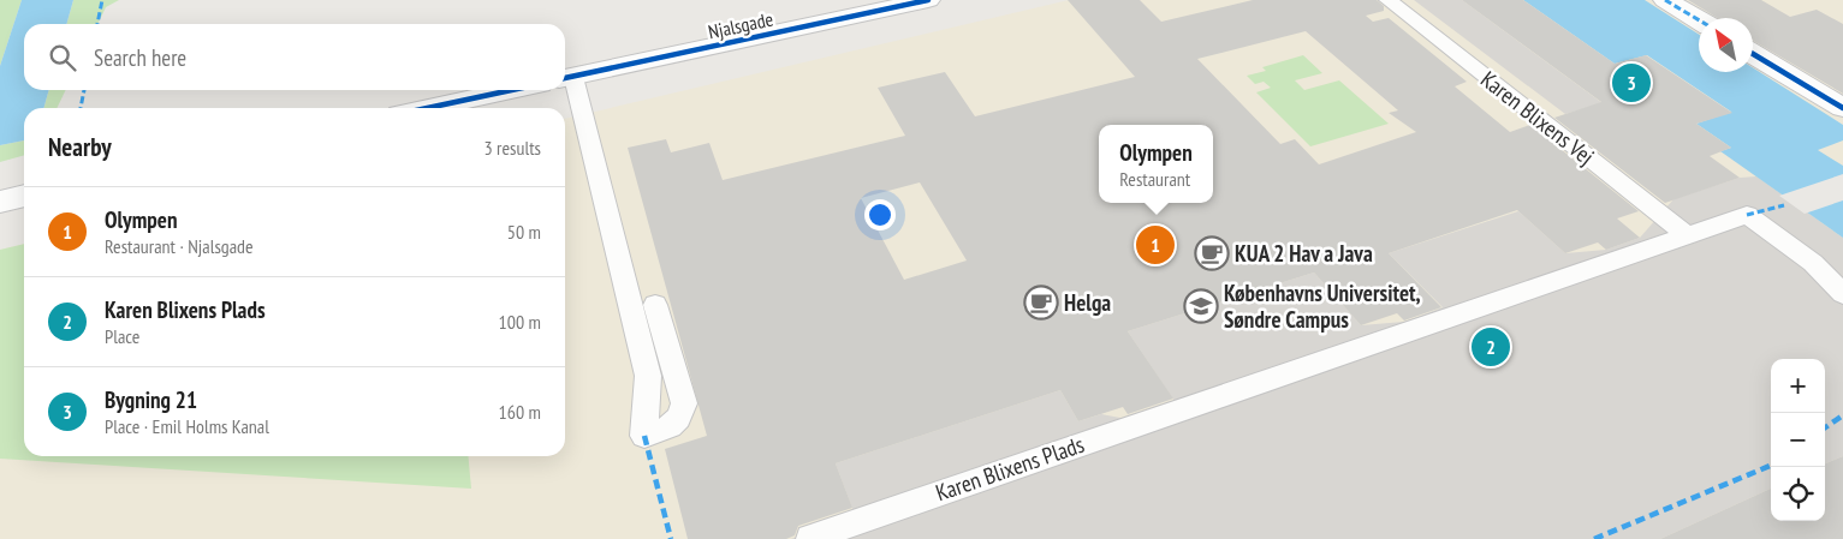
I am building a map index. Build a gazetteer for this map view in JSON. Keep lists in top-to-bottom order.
{
  "streets": {
    "street": ["Njalsgade"],
    "lane": ["Karen Blixens Vej", "Karen Blixens Plads"]
  },
  "crossings": [
    ["Karen Blixens Vej", "Karen Blixens Plads"]
  ],
  "places": {
    "cafe": ["KUA 2 Hav a Java", "Helga"],
    "school or university": ["Københavns Universitet, Søndre Campus"]
  },
  "north": "top left",
  "page": {
    "search": "Search here",
    "pins": ["3", "1", "2"],
    "heading": ["Nearby", "3 results"],
    "popup": ["Olympen", "Restaurant"],
    "list": [
      {
        "mark": "1",
        "name": "Olympen",
        "note": "Restaurant · Njalsgade",
        "value": "50 m"
      },
      {
        "mark": "2",
        "name": "Karen Blixens Plads",
        "note": "Place",
        "value": "100 m"
      },
      {
        "mark": "3",
        "name": "Bygning 21",
        "note": "Place · Emil Holms Kanal",
        "value": "160 m"
      }
    ],
    "map_buttons": ["+", "−"]
  }
}
